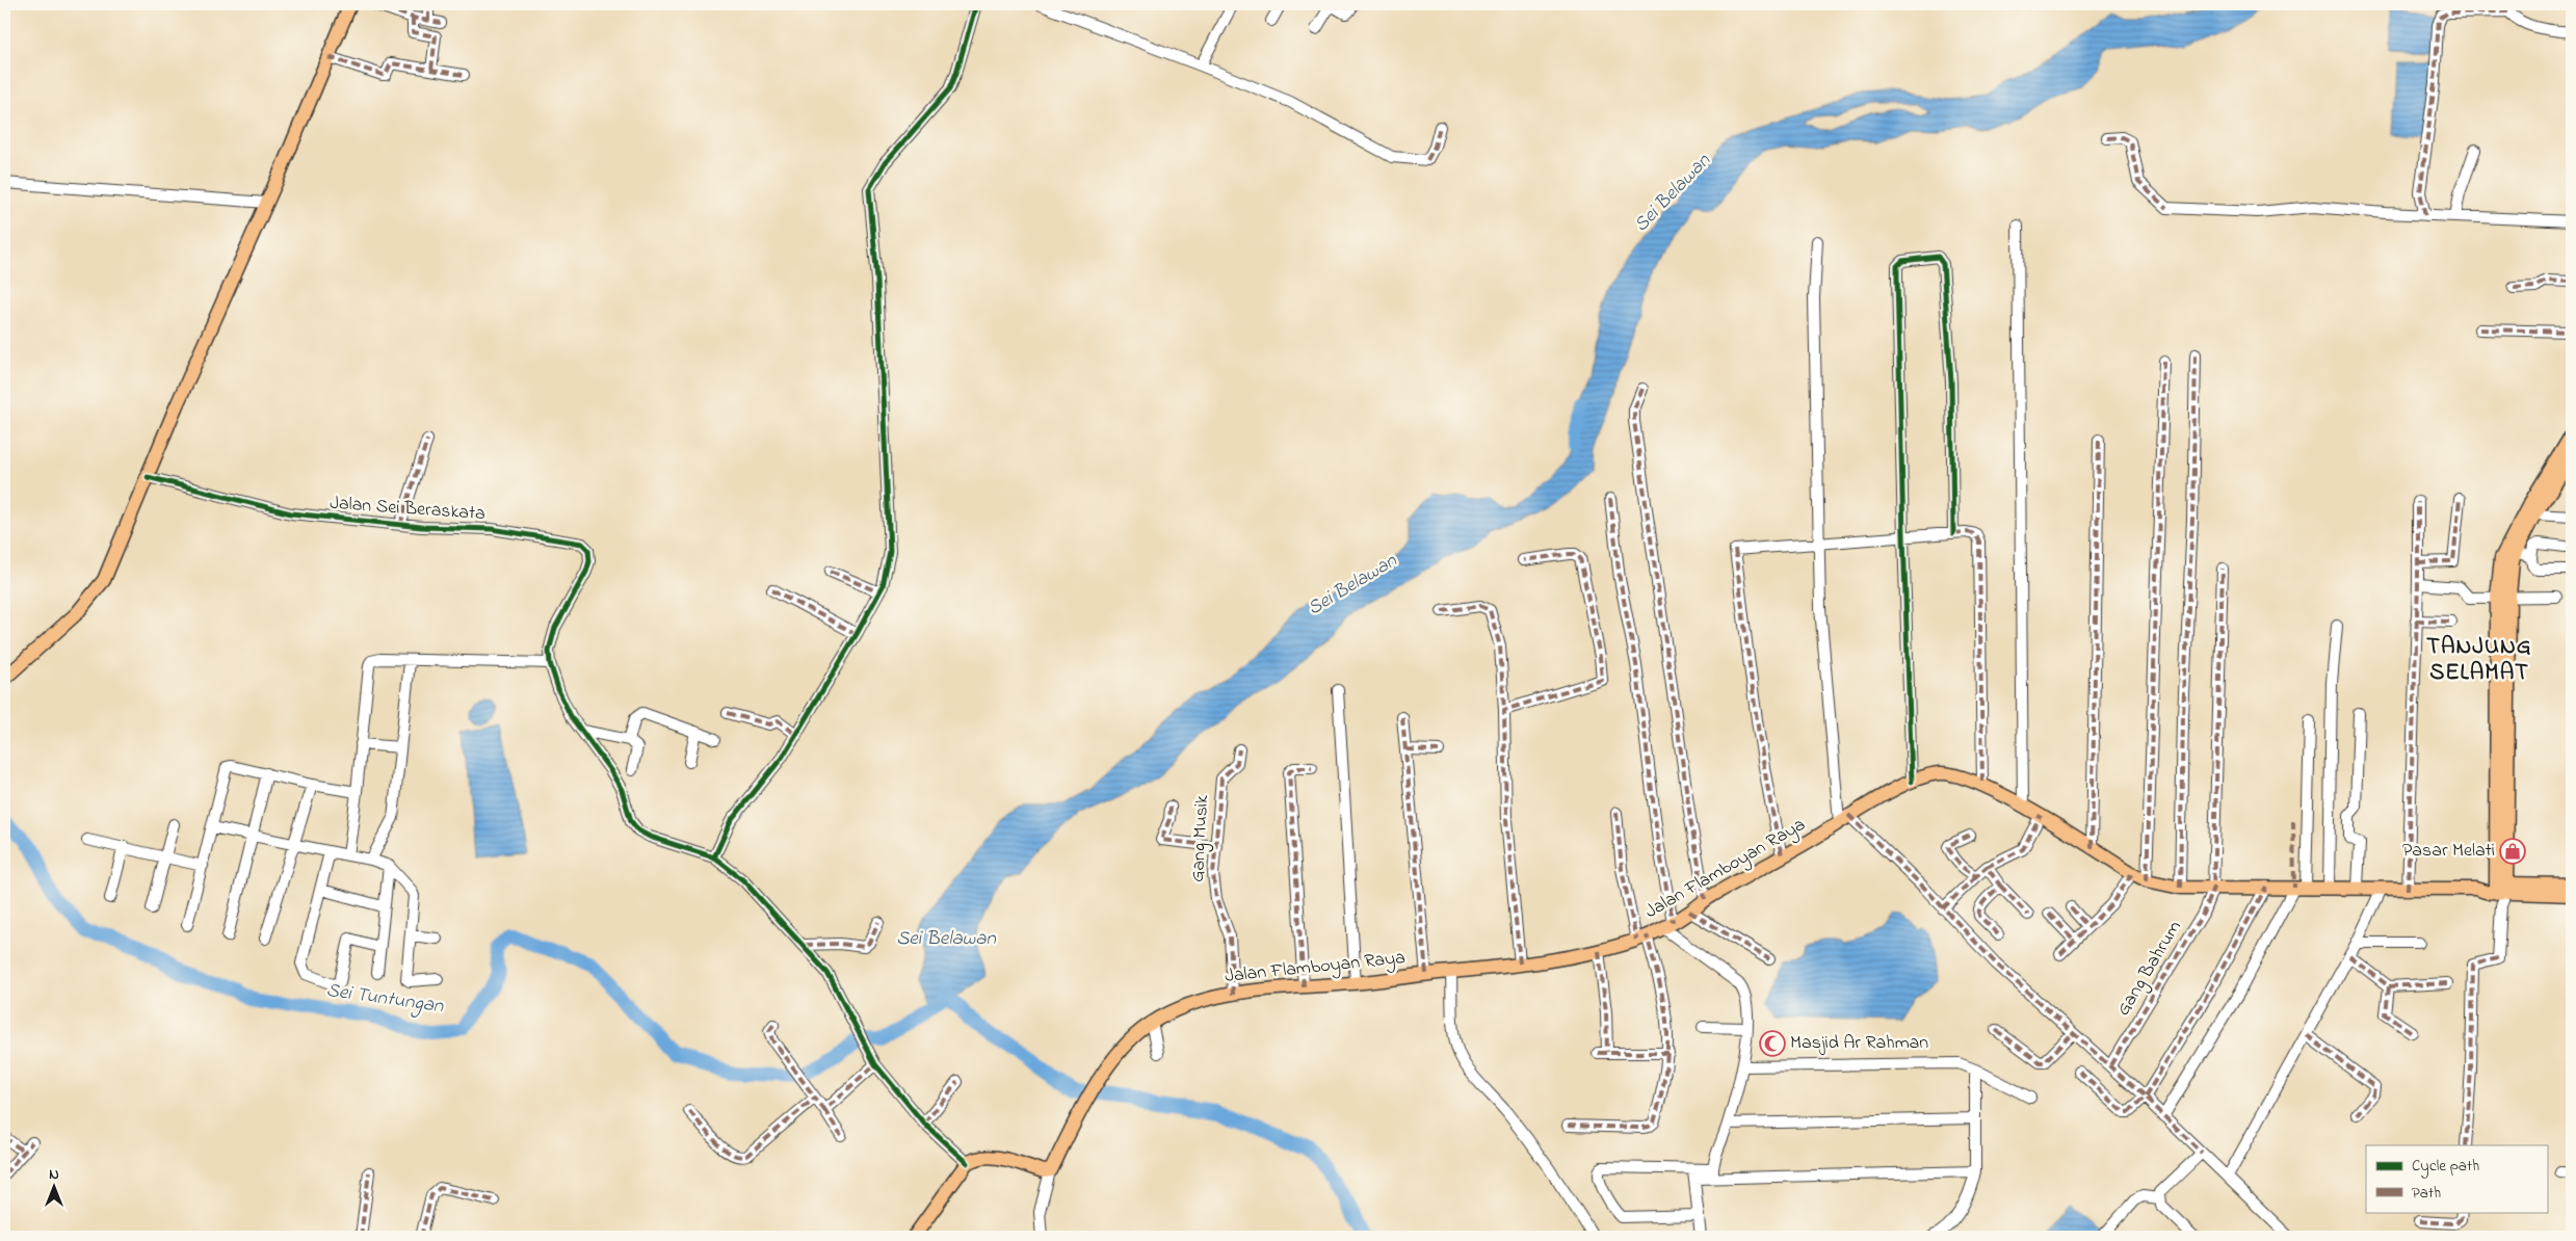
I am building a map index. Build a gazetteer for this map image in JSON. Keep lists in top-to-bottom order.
{
  "streets": {
    "main road": ["Jalan Flamboyan Raya"],
    "street": ["Jalan Sei Beraskata", "Gang Musik", "Gang Bahrum"]
  },
  "crossings": [
    ["Gang Musik", "Jalan Flamboyan Raya"],
    ["Jalan Flamboyan Raya", "Gang Bahrum"]
  ],
  "districts": ["TANJUNG SELAMAT"],
  "water": ["Sei Belawan", "Sei Tuntungan"],
  "places": {
    "shop": ["Pasar Melati"],
    "mosque": ["Masjid Ar Rahman"]
  },
  "legend": ["Cycle path", "Path"],
  "north": "top"
}
